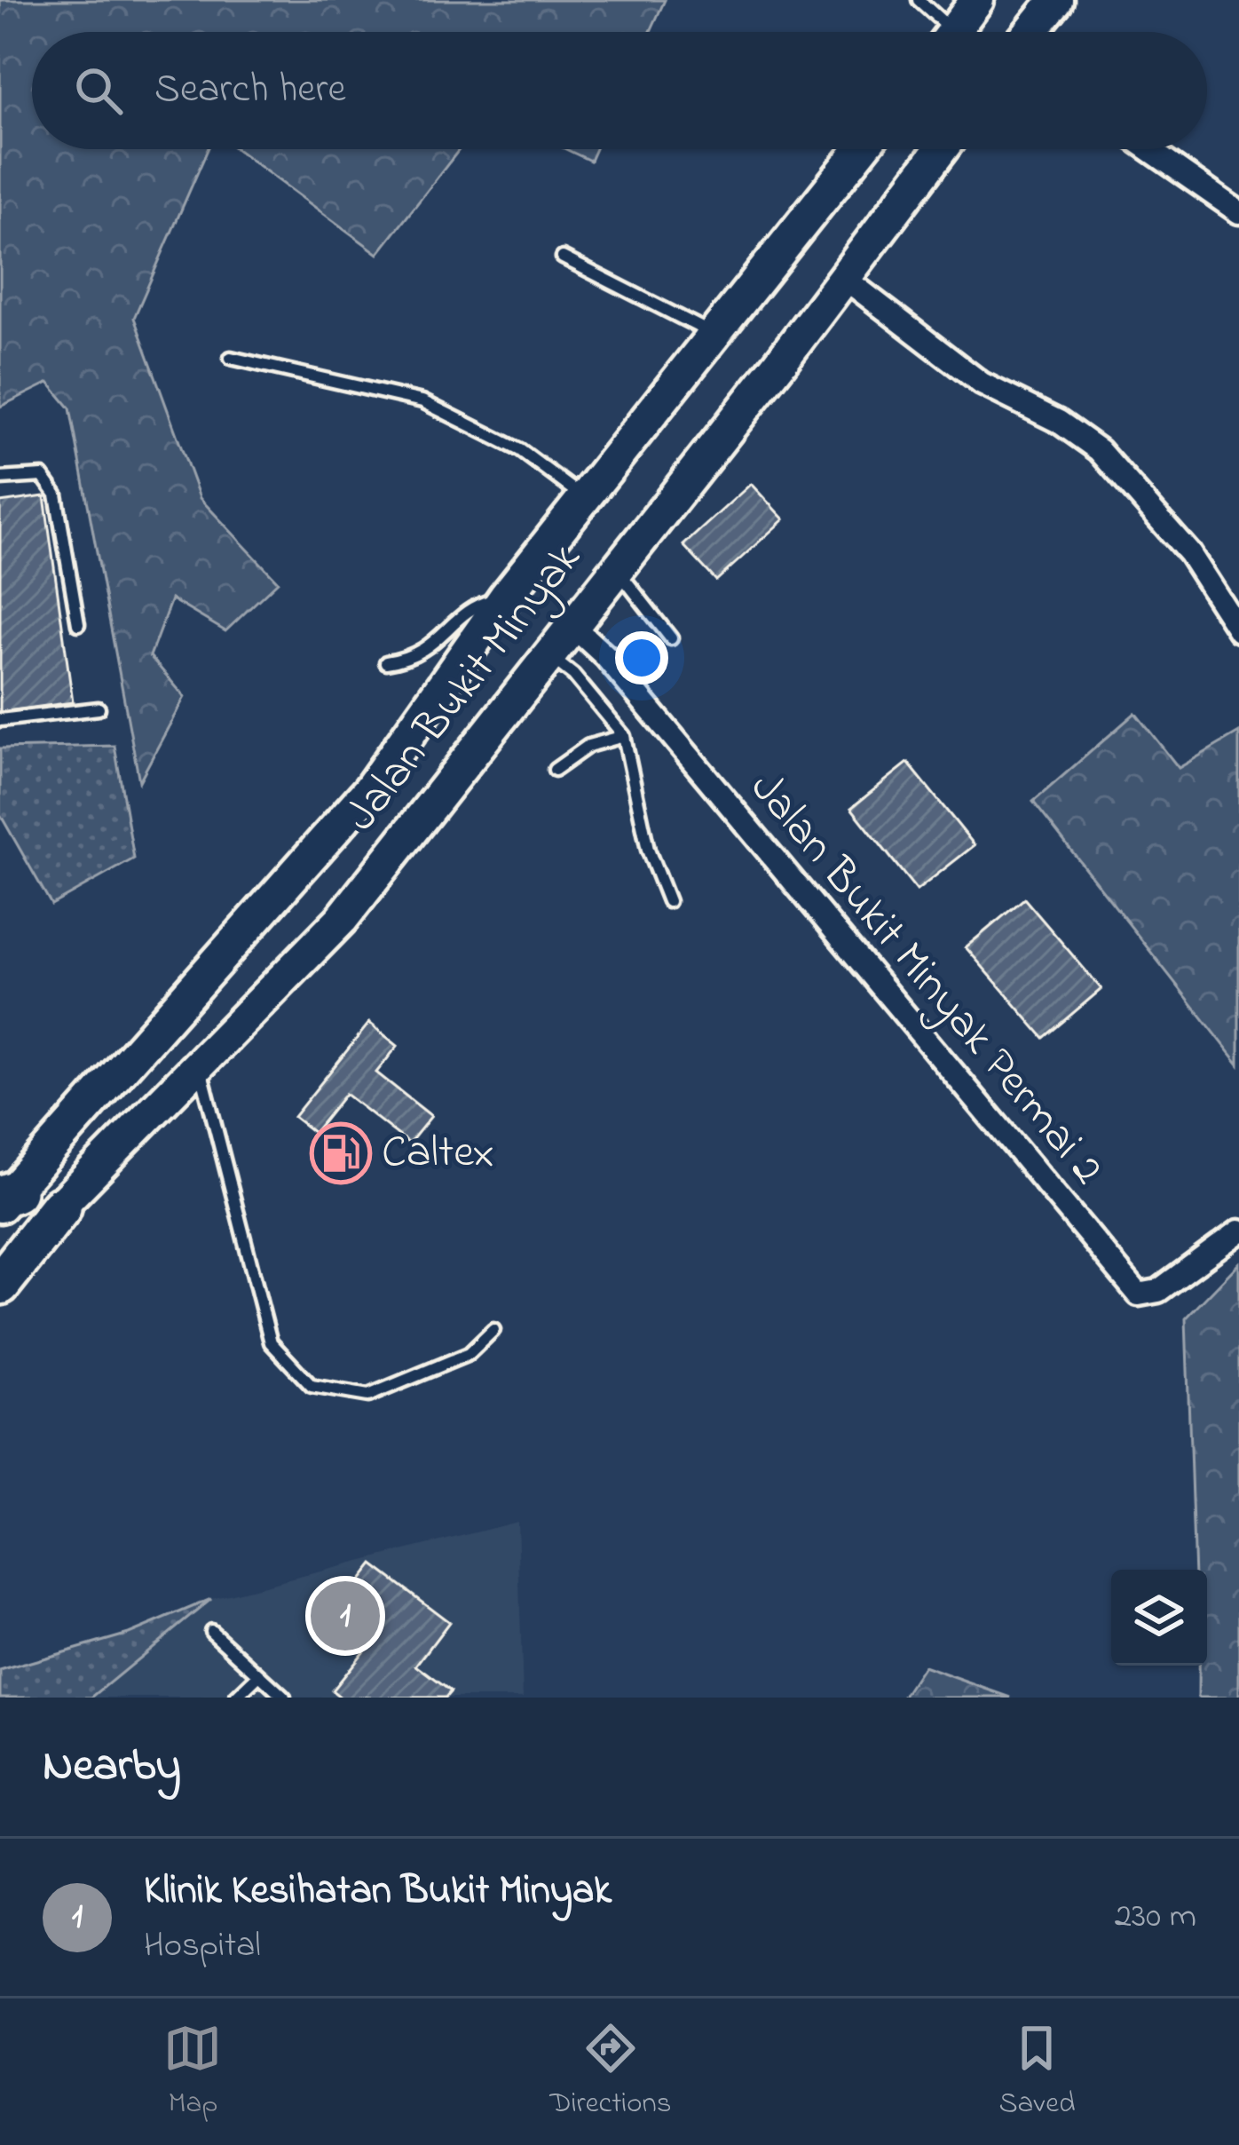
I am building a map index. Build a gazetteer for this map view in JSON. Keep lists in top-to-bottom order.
{
  "streets": {
    "main road": ["Jalan Bukit Minyak"],
    "street": ["Jalan Bukit Minyak Permai 2"]
  },
  "crossings": [
    ["Jalan Bukit Minyak", "Jalan Bukit Minyak Permai 2"]
  ],
  "places": {
    "fuel station": ["Caltex"]
  },
  "page": {
    "search": "Search here",
    "pins": "1",
    "heading": "Nearby",
    "list": [
      {
        "mark": "1",
        "name": "Klinik Kesihatan Bukit Minyak",
        "note": "Hospital",
        "value": "230 m"
      }
    ],
    "nav": ["Map", "Directions", "Saved"]
  }
}
